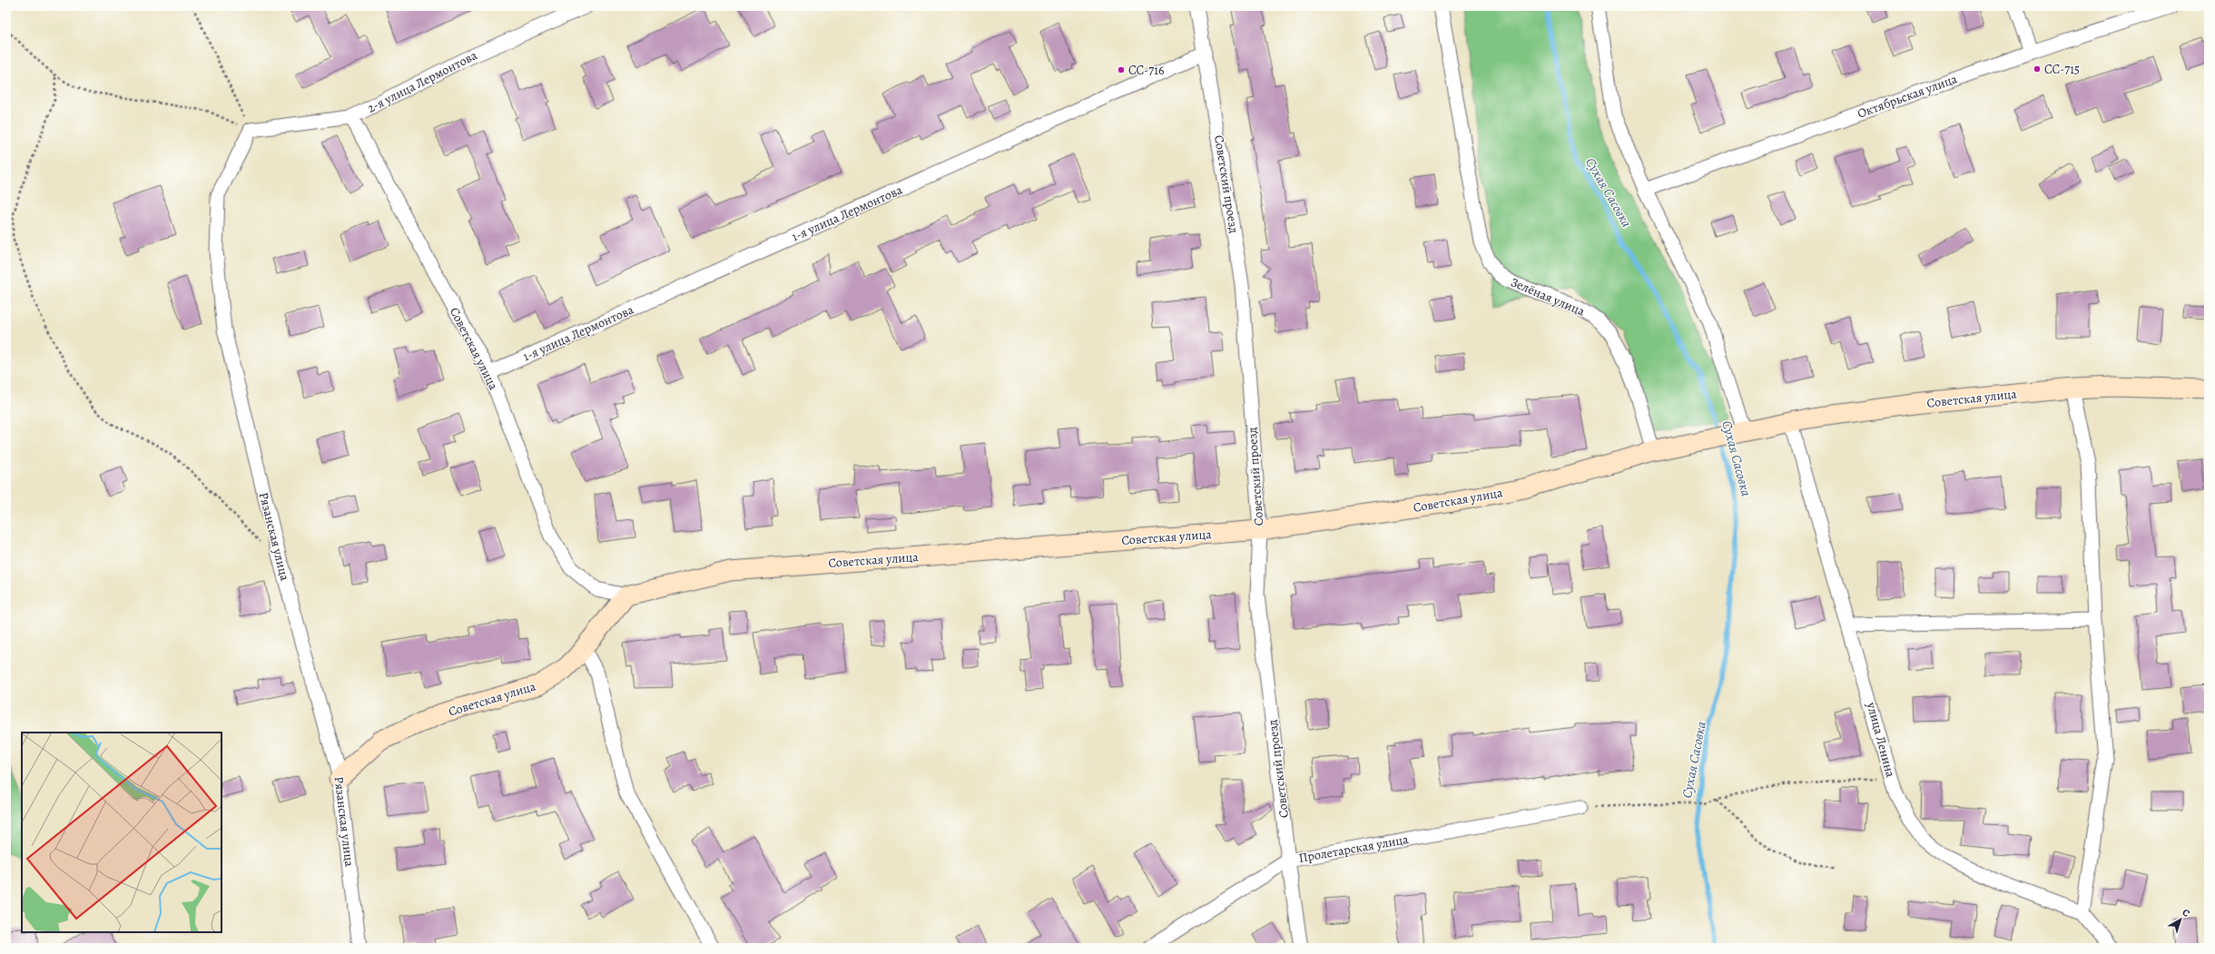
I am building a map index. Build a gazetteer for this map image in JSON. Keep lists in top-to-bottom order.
{
  "streets": {
    "street": [
      "2-я улица Лермонтова",
      "Октябрьская улица",
      "Советский проезд",
      "1-я улица Лермонтова",
      "Зелёная улица",
      "Советская улица",
      "Рязанская улица",
      "улица Ленина",
      "Пролетарская улица"
    ]
  },
  "crossings": [
    ["2-я улица Лермонтова", "Советская улица"],
    ["2-я улица Лермонтова", "Рязанская улица"],
    ["Советский проезд", "1-я улица Лермонтова"],
    ["Советский проезд", "Советская улица"],
    ["Советский проезд", "Пролетарская улица"],
    ["1-я улица Лермонтова", "Советская улица"],
    ["Зелёная улица", "Советская улица"],
    ["Советская улица", "Рязанская улица"],
    ["Советская улица", "улица Ленина"]
  ],
  "water": ["Сухая Сасовка"],
  "places": ["СС-715", "СС-716"],
  "north": "top right"
}
